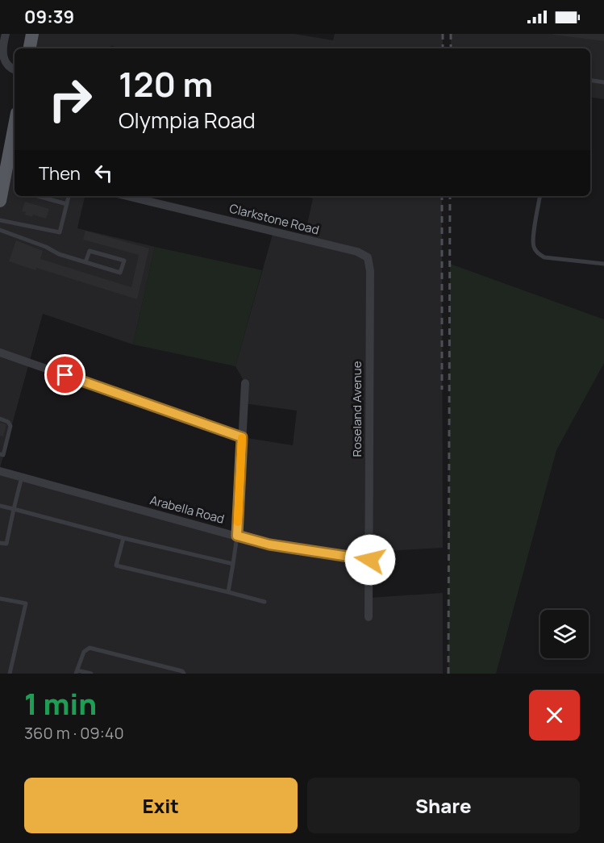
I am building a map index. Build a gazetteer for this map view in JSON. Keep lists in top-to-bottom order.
{
  "streets": {
    "street": ["Clarkstone Road", "Roseland Avenue", "Arabella Road"]
  },
  "crossings": [
    ["Clarkstone Road", "Roseland Avenue"],
    ["Roseland Avenue", "Arabella Road"]
  ],
  "page": {
    "status": "09:39",
    "turn": ["120 m", "Olympia Road"],
    "then": "Then",
    "heading": ["1 min", "360 m · 09:40"],
    "buttons": ["Exit", "Share"]
  }
}
